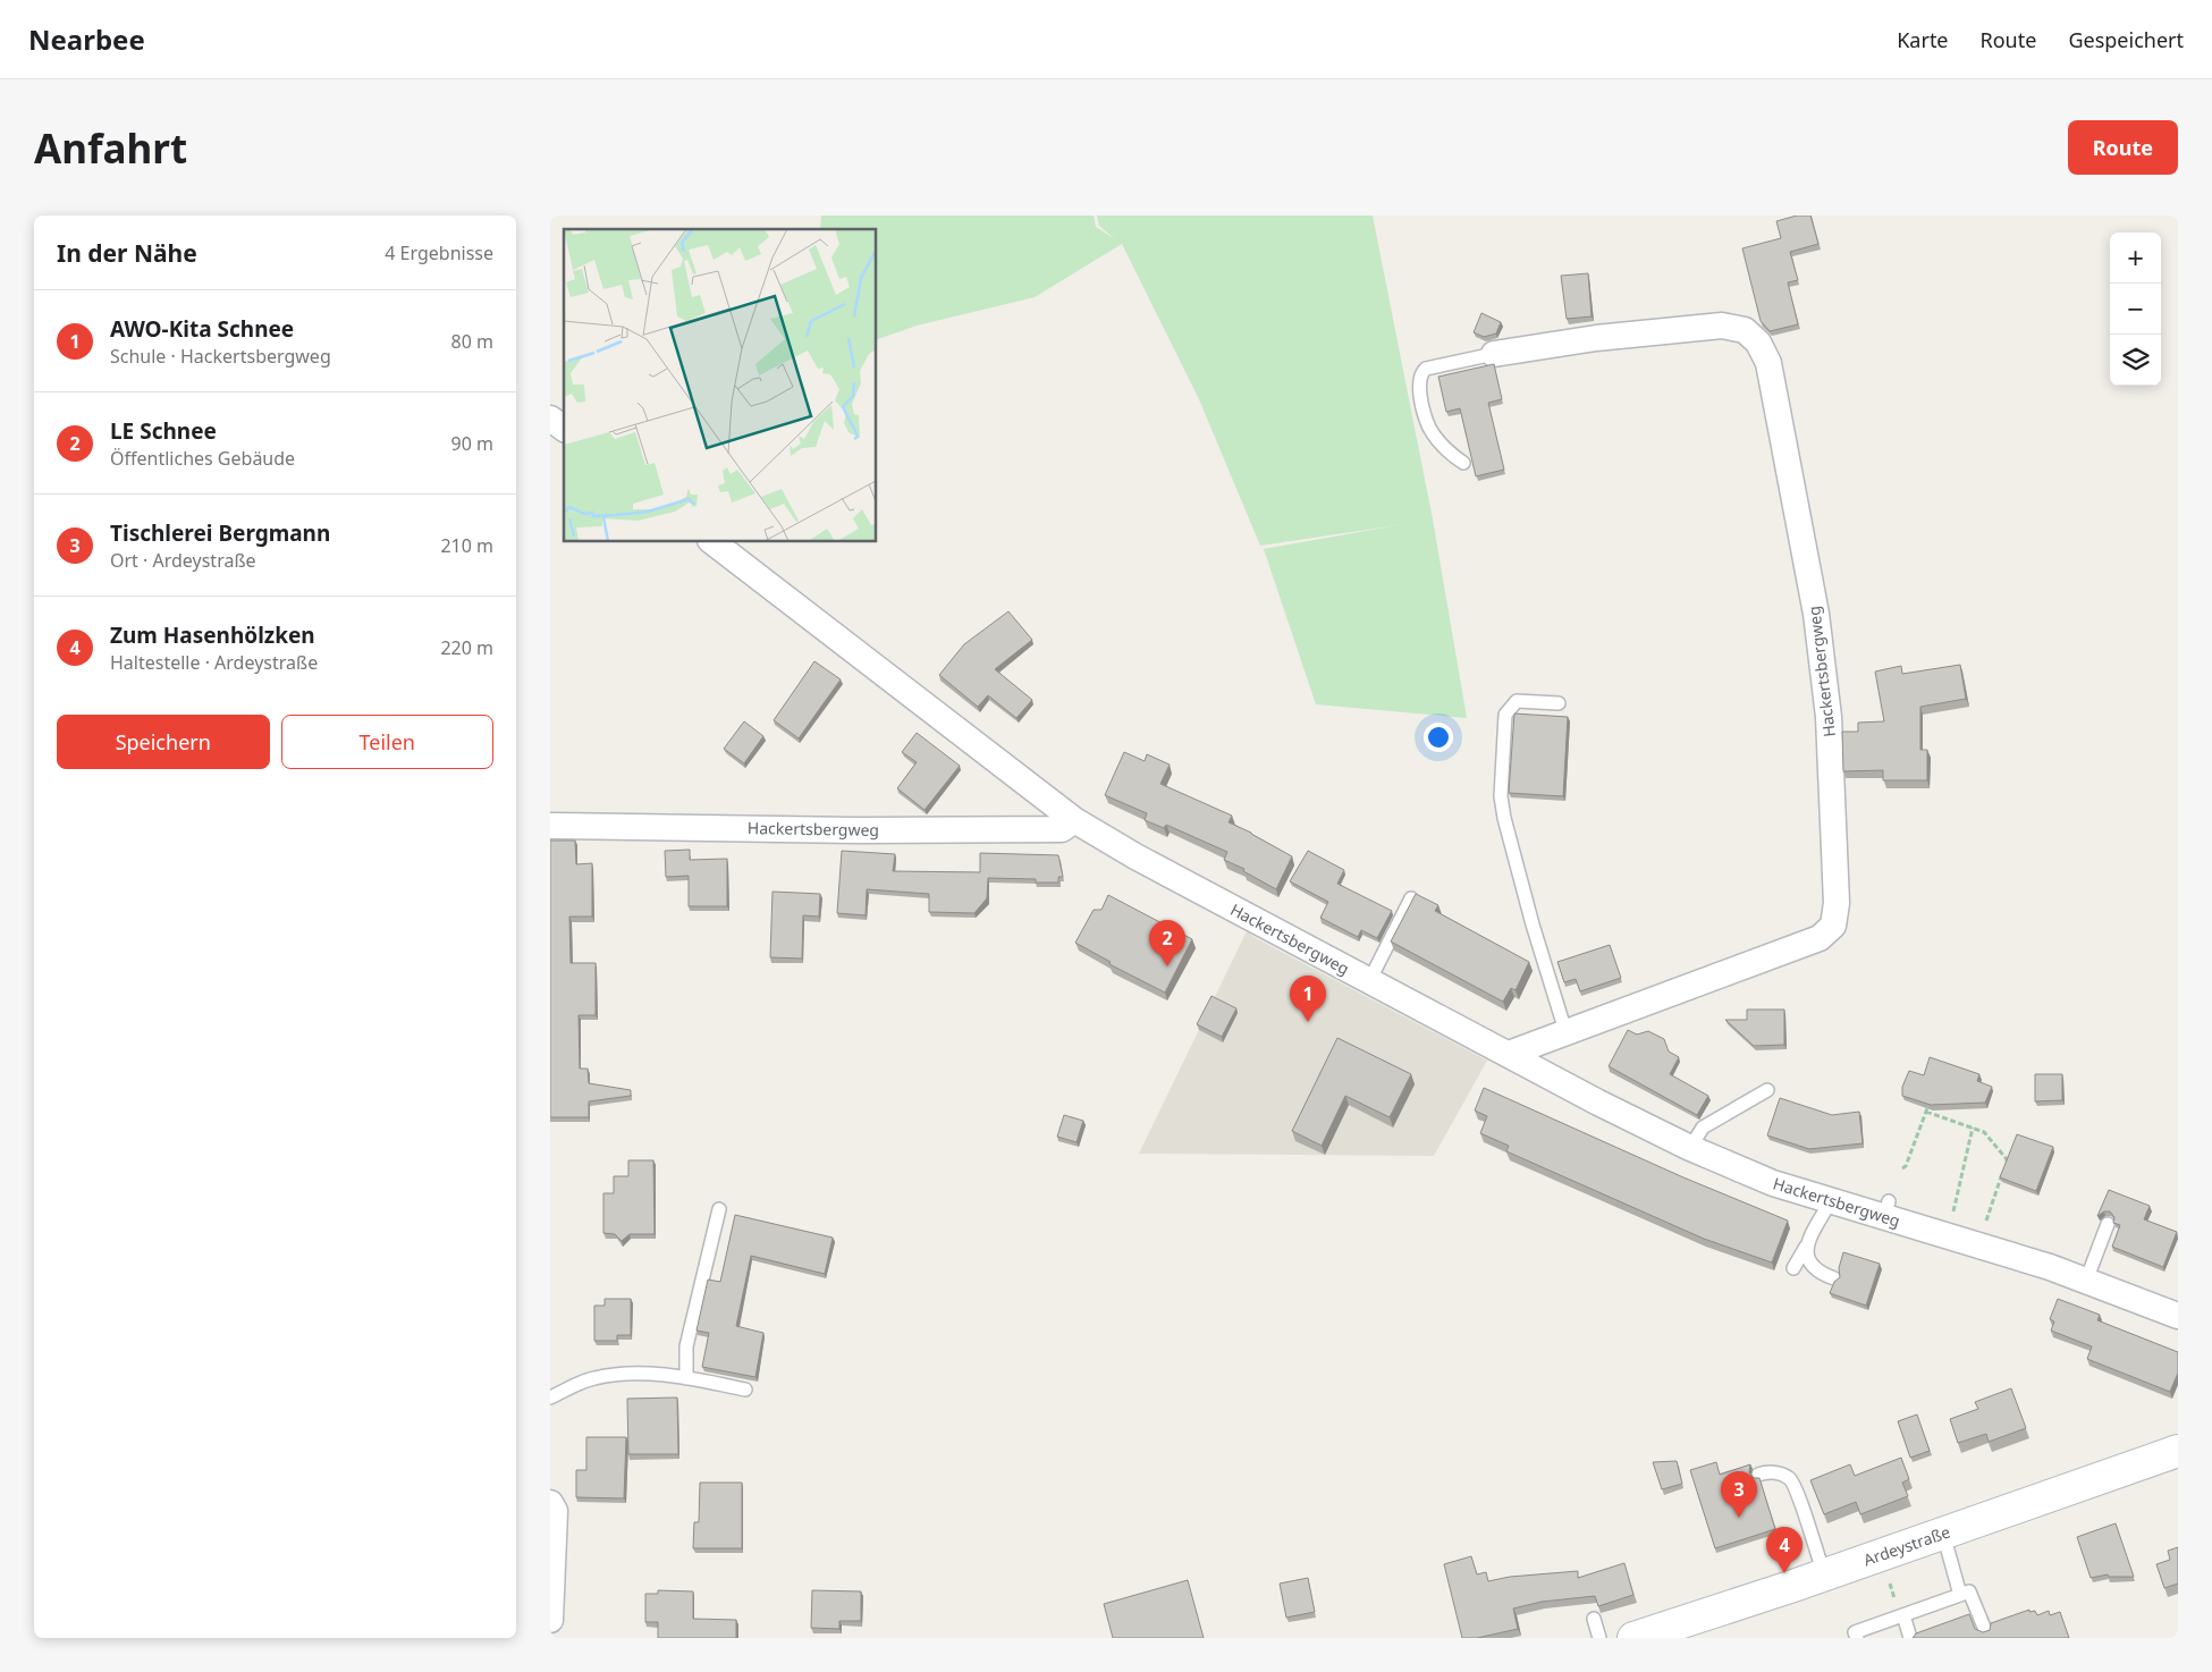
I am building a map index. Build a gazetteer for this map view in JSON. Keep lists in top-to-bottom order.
{
  "streets": {
    "main road": ["Ardeystraße"],
    "street": ["Hackertsbergweg"]
  },
  "page": {
    "header": "Nearbee",
    "nav": ["Karte", "Route", "Gespeichert"],
    "buttons": [
      "Route",
      ["Speichern", "Teilen"]
    ],
    "title": "Anfahrt",
    "heading": ["In der Nähe", "4 Ergebnisse"],
    "map_buttons": ["+", "−"],
    "list": [
      {
        "mark": "1",
        "name": "AWO-Kita Schnee",
        "note": "Schule · Hackertsbergweg",
        "value": "80 m"
      },
      {
        "mark": "2",
        "name": "LE Schnee",
        "note": "Öffentliches Gebäude",
        "value": "90 m"
      },
      {
        "mark": "3",
        "name": "Tischlerei Bergmann",
        "note": "Ort · Ardeystraße",
        "value": "210 m"
      },
      {
        "mark": "4",
        "name": "Zum Hasenhölzken",
        "note": "Haltestelle · Ardeystraße",
        "value": "220 m"
      }
    ],
    "pins": [
      "2",
      "1",
      "3",
      "4"
    ]
  }
}
